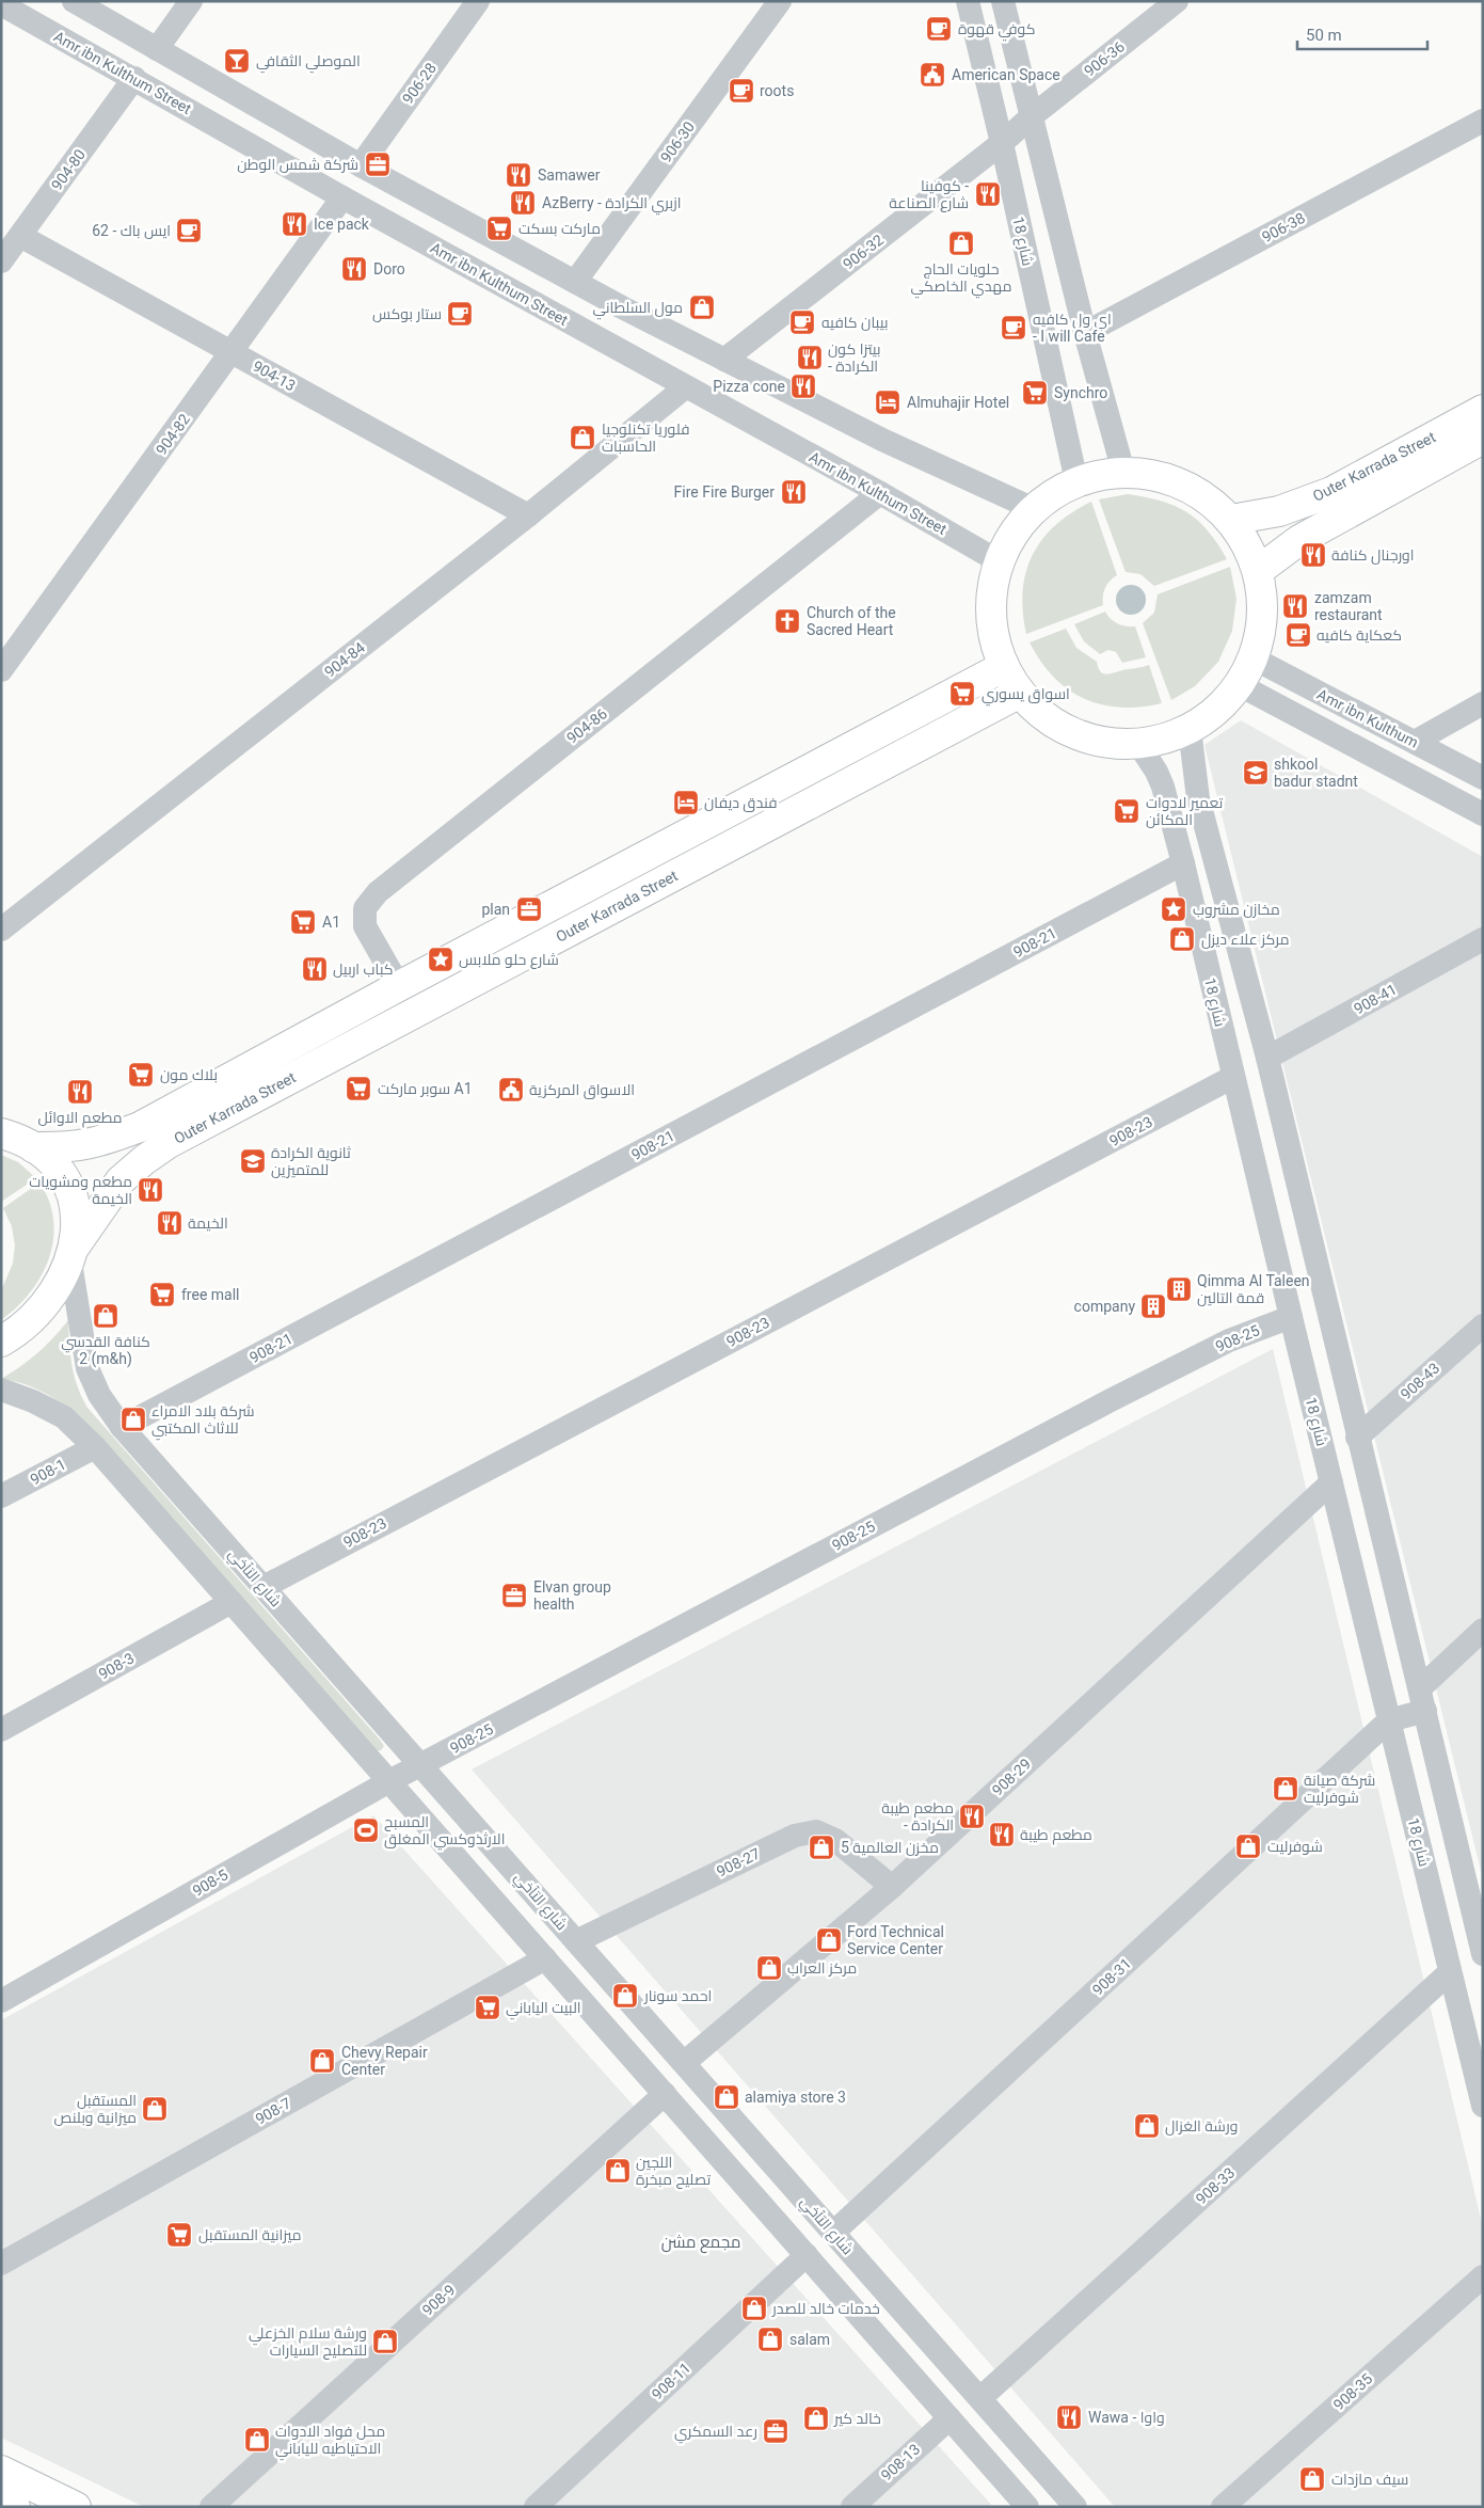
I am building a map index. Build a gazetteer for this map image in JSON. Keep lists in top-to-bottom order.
{
  "streets": {
    "main road": ["Outer Karrada Street"],
    "street": [
      "906-36",
      "Amr ibn Kulthum Street",
      "906-28",
      "906-30",
      "904-80",
      "906-38",
      "شارع 18",
      "906-32",
      "904-13",
      "904-82",
      "904-84",
      "Amr ibn Kulthum",
      "904-86",
      "908-21",
      "908-41",
      "908-23",
      "908-25",
      "908-43",
      "908-1",
      "شارع التآخي",
      "908-3",
      "908-29",
      "908-27",
      "908-5",
      "908-31",
      "908-7",
      "908-33",
      "908-9",
      "908-11",
      "908-35",
      "908-13"
    ]
  },
  "crossings": [
    ["906-36", "شارع 18"],
    ["906-36", "906-32"],
    ["Amr ibn Kulthum Street", "904-80"],
    ["Amr ibn Kulthum Street", "904-82"],
    ["Amr ibn Kulthum Street", "904-84"],
    ["Amr ibn Kulthum Street", "904-86"],
    ["904-80", "904-13"],
    ["شارع 18", "906-32"],
    ["شارع 18", "908-21"],
    ["شارع 18", "908-23"],
    ["شارع 18", "908-25"],
    ["شارع 18", "908-29"],
    ["شارع 18", "908-31"],
    ["شارع 18", "908-33"],
    ["904-13", "904-82"],
    ["904-13", "904-84"],
    ["Outer Karrada Street", "904-86"],
    ["Outer Karrada Street", "شارع التآخي"],
    ["908-21", "شارع التآخي"],
    ["908-23", "شارع التآخي"],
    ["908-25", "شارع التآخي"],
    ["908-25", "908-5"],
    ["شارع التآخي", "908-29"],
    ["شارع التآخي", "908-27"],
    ["شارع التآخي", "908-5"],
    ["شارع التآخي", "908-31"],
    ["شارع التآخي", "908-33"],
    ["908-29", "908-27"]
  ],
  "districts": ["مجمع مشن"],
  "places": {
    "cafe": [
      "كوفي قهوة",
      "roots",
      "ايس باك - 62",
      "ستار بوكس",
      "بيبان كافيه",
      "اي ول كافيه - I will Cafe",
      "كعكاية كافيه"
    ],
    "bar": ["الموصلي الثقافي"],
    "public building": ["American Space", "الاسواق المركزية"],
    "office": [
      "شركة شمس الوطن",
      "plan",
      "Elvan group health",
      "رعد السمكري"
    ],
    "restaurant": [
      "Samawer",
      "كوفينا - شارع الصناعة",
      "AzBerry - ازبري الكرادة",
      "Ice pack",
      "Doro",
      "بيتزا كون - الكرادة",
      "Pizza cone",
      "Fire Fire Burger",
      "اورجنال كنافة",
      "zamzam restaurant",
      "كباب اربيل",
      "مطعم الاوائل",
      "مطعم ومشويات الخيمة",
      "الخيمة",
      "مطعم طيبة - الكرادة",
      "مطعم طيبة",
      "Wawa - واوا"
    ],
    "supermarket": [
      "ماركت بسكت",
      "Synchro",
      "اسواق يسوري",
      "تعمير لادوات المكائن",
      "A1",
      "بلاك مون",
      "سوبر ماركت A1",
      "free mall",
      "البيت الياباني",
      "ميزانية المستقبل"
    ],
    "shop": [
      "حلويات الحاج مهدي الخاصكي",
      "مول السلطاني",
      "فلوريا تكنلوجيا الحاسبات",
      "مركز علاء ديزل",
      "كنافة القدسي 2 (m&h)",
      "شركة بلاد الامراء للاثاث المكتبي",
      "شركة صيانة شوفرليت",
      "شوفرليت",
      "مخزن العالمية 5",
      "Ford Technical Service Center",
      "مركز العراب",
      "احمد سونار",
      "Chevy Repair Center",
      "alamiya store 3",
      "المستقبل ميزانية وبلنص",
      "ورشة الغزال",
      "اللجين تصليح مبخرة",
      "خدمات خالد للصدر",
      "salam",
      "ورشة سلام الخزعلي للتصليح السيارات",
      "خالد كير",
      "محل فواد الادوات الاحتياطيه للياباني",
      "سيف مازدات"
    ],
    "hotel": ["Almuhajir Hotel", "فندق ديفان"],
    "church": ["Church of the Sacred Heart"],
    "school or university": ["shkool badur stadnt", "ثانوية الكرادة للمتميزين"],
    "place": ["مخازن مشروب", "شارع حلو ملابس"],
    "building": ["Qimma Al Taleen قمة التالين", "company"],
    "sports": ["المسبح الارثذوكسي المغلق"]
  },
  "scale_bar": "50 m"
}
